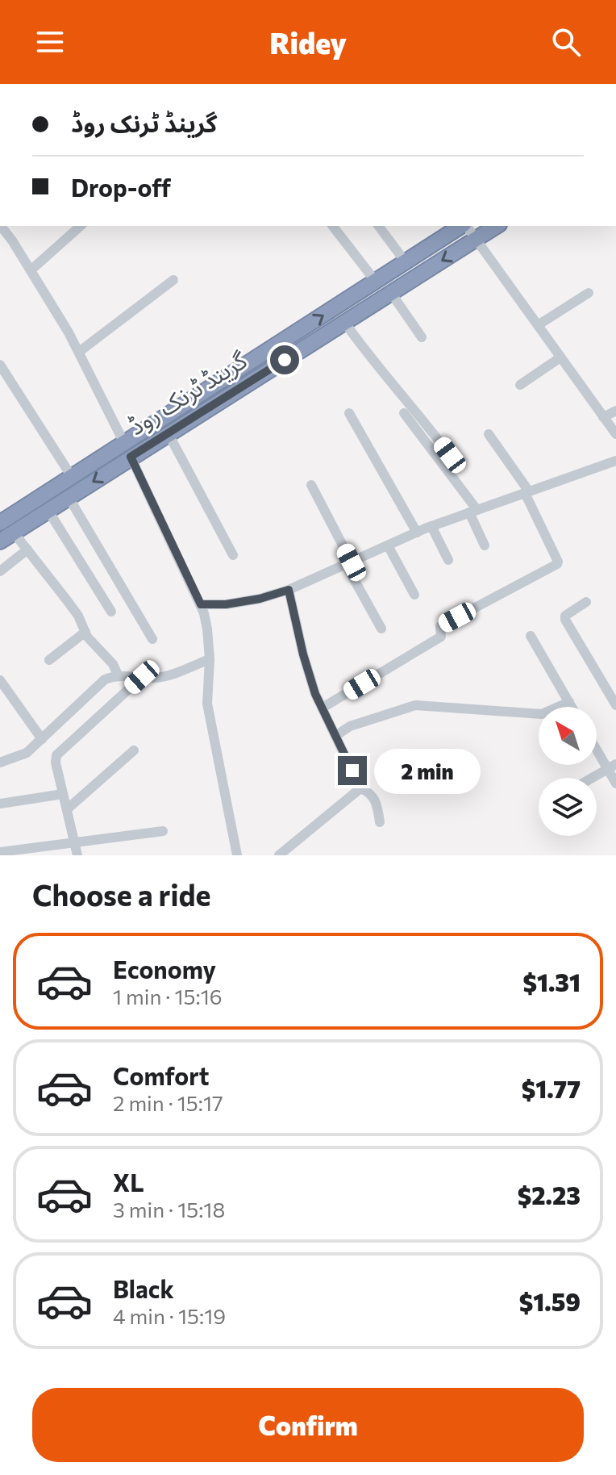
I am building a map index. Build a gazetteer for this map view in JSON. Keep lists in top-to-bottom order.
{
  "streets": {
    "highway": ["گرینڈ ٹرنک روڈ"]
  },
  "north": "top left",
  "page": {
    "header": "Ridey",
    "banner": ["گرینڈ ٹرنک روڈ", "Drop-off"],
    "bubble": "2 min",
    "heading": "Choose a ride",
    "list": [
      {
        "name": "Economy",
        "note": "1 min · 15:16",
        "value": "$1.31"
      },
      {
        "name": "Comfort",
        "note": "2 min · 15:17",
        "value": "$1.77"
      },
      {
        "name": "XL",
        "note": "3 min · 15:18",
        "value": "$2.23"
      },
      {
        "name": "Black",
        "note": "4 min · 15:19",
        "value": "$1.59"
      }
    ],
    "buttons": "Confirm"
  }
}
